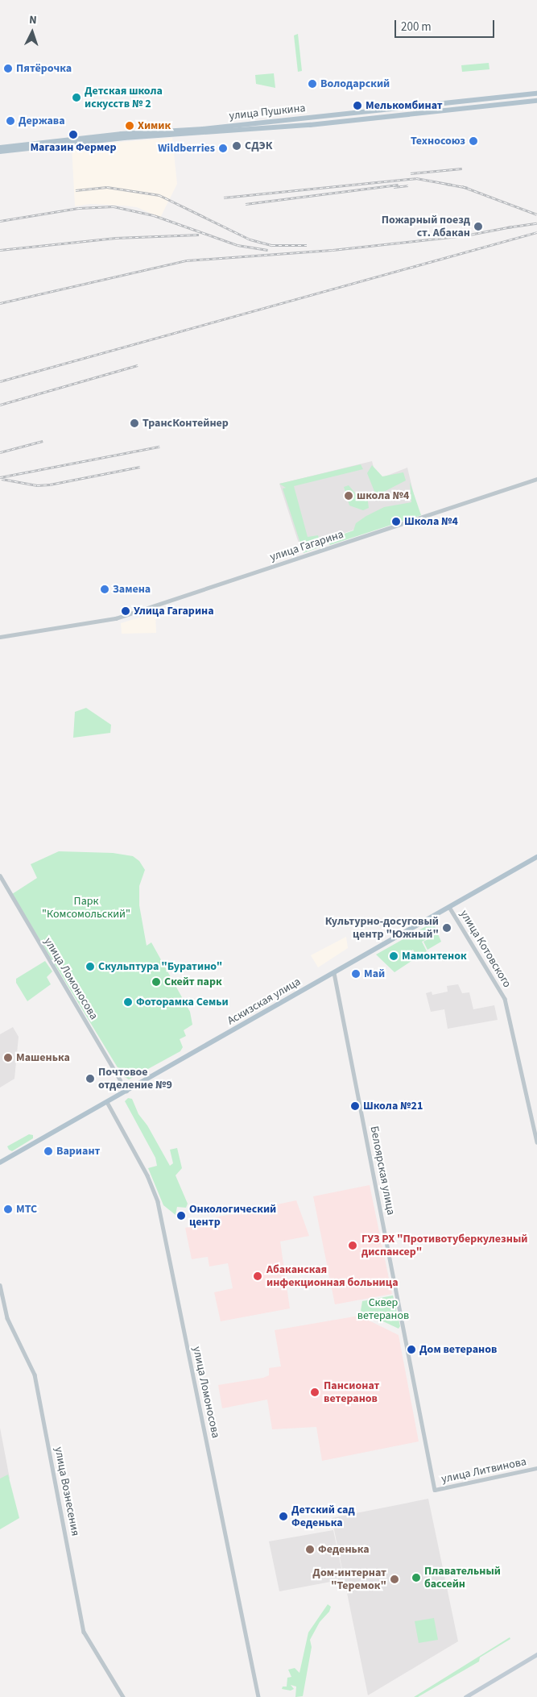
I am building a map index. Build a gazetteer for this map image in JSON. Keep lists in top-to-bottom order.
{
  "streets": {
    "main road": ["улица Пушкина", "Аскизская улица"],
    "street": [
      "улица Гагарина",
      "улица Котовского",
      "улица Ломоносова",
      "Белоярская улица",
      "улица Литвинова",
      "улица Вознесения"
    ]
  },
  "crossings": [
    ["улица Котовского", "Аскизская улица"],
    ["улица Ломоносова", "Аскизская улица"],
    ["Аскизская улица", "Белоярская улица"],
    ["Белоярская улица", "улица Литвинова"]
  ],
  "parks": ["Парк \"Комсомольский\"", "Сквер ветеранов"],
  "places": [
    "Пятёрочка",
    "Володарский",
    "Детская школа искусств № 2",
    "Мелькомбинат",
    "Держава",
    "Химик",
    "Магазин Фермер",
    "Техносоюз",
    "СДЭК",
    "Wildberries",
    "Пожарный поезд ст. Абакан",
    "ТрансКонтейнер",
    "школа №4",
    "Школа №4",
    "Замена",
    "Улица Гагарина",
    "Культурно-досуговый центр \"Южный\"",
    "Мамонтенок",
    "Скульптура \"Буратино\"",
    "Май",
    "Скейт парк",
    "Фоторамка Семьи",
    "Машенька",
    "Почтовое отделение №9",
    "Школа №21",
    "Вариант",
    "МТС",
    "Онкологический центр",
    "ГУЗ РХ \"Противотуберкулезный диспансер\"",
    "Абаканская инфекционная больница",
    "Дом ветеранов",
    "Пансионат ветеранов",
    "Детский сад Феденька",
    "Феденька",
    "Плавательный бассейн",
    "Дом-интернат \"Теремок\""
  ],
  "scale_bar": "200 m",
  "north": "top"
}
